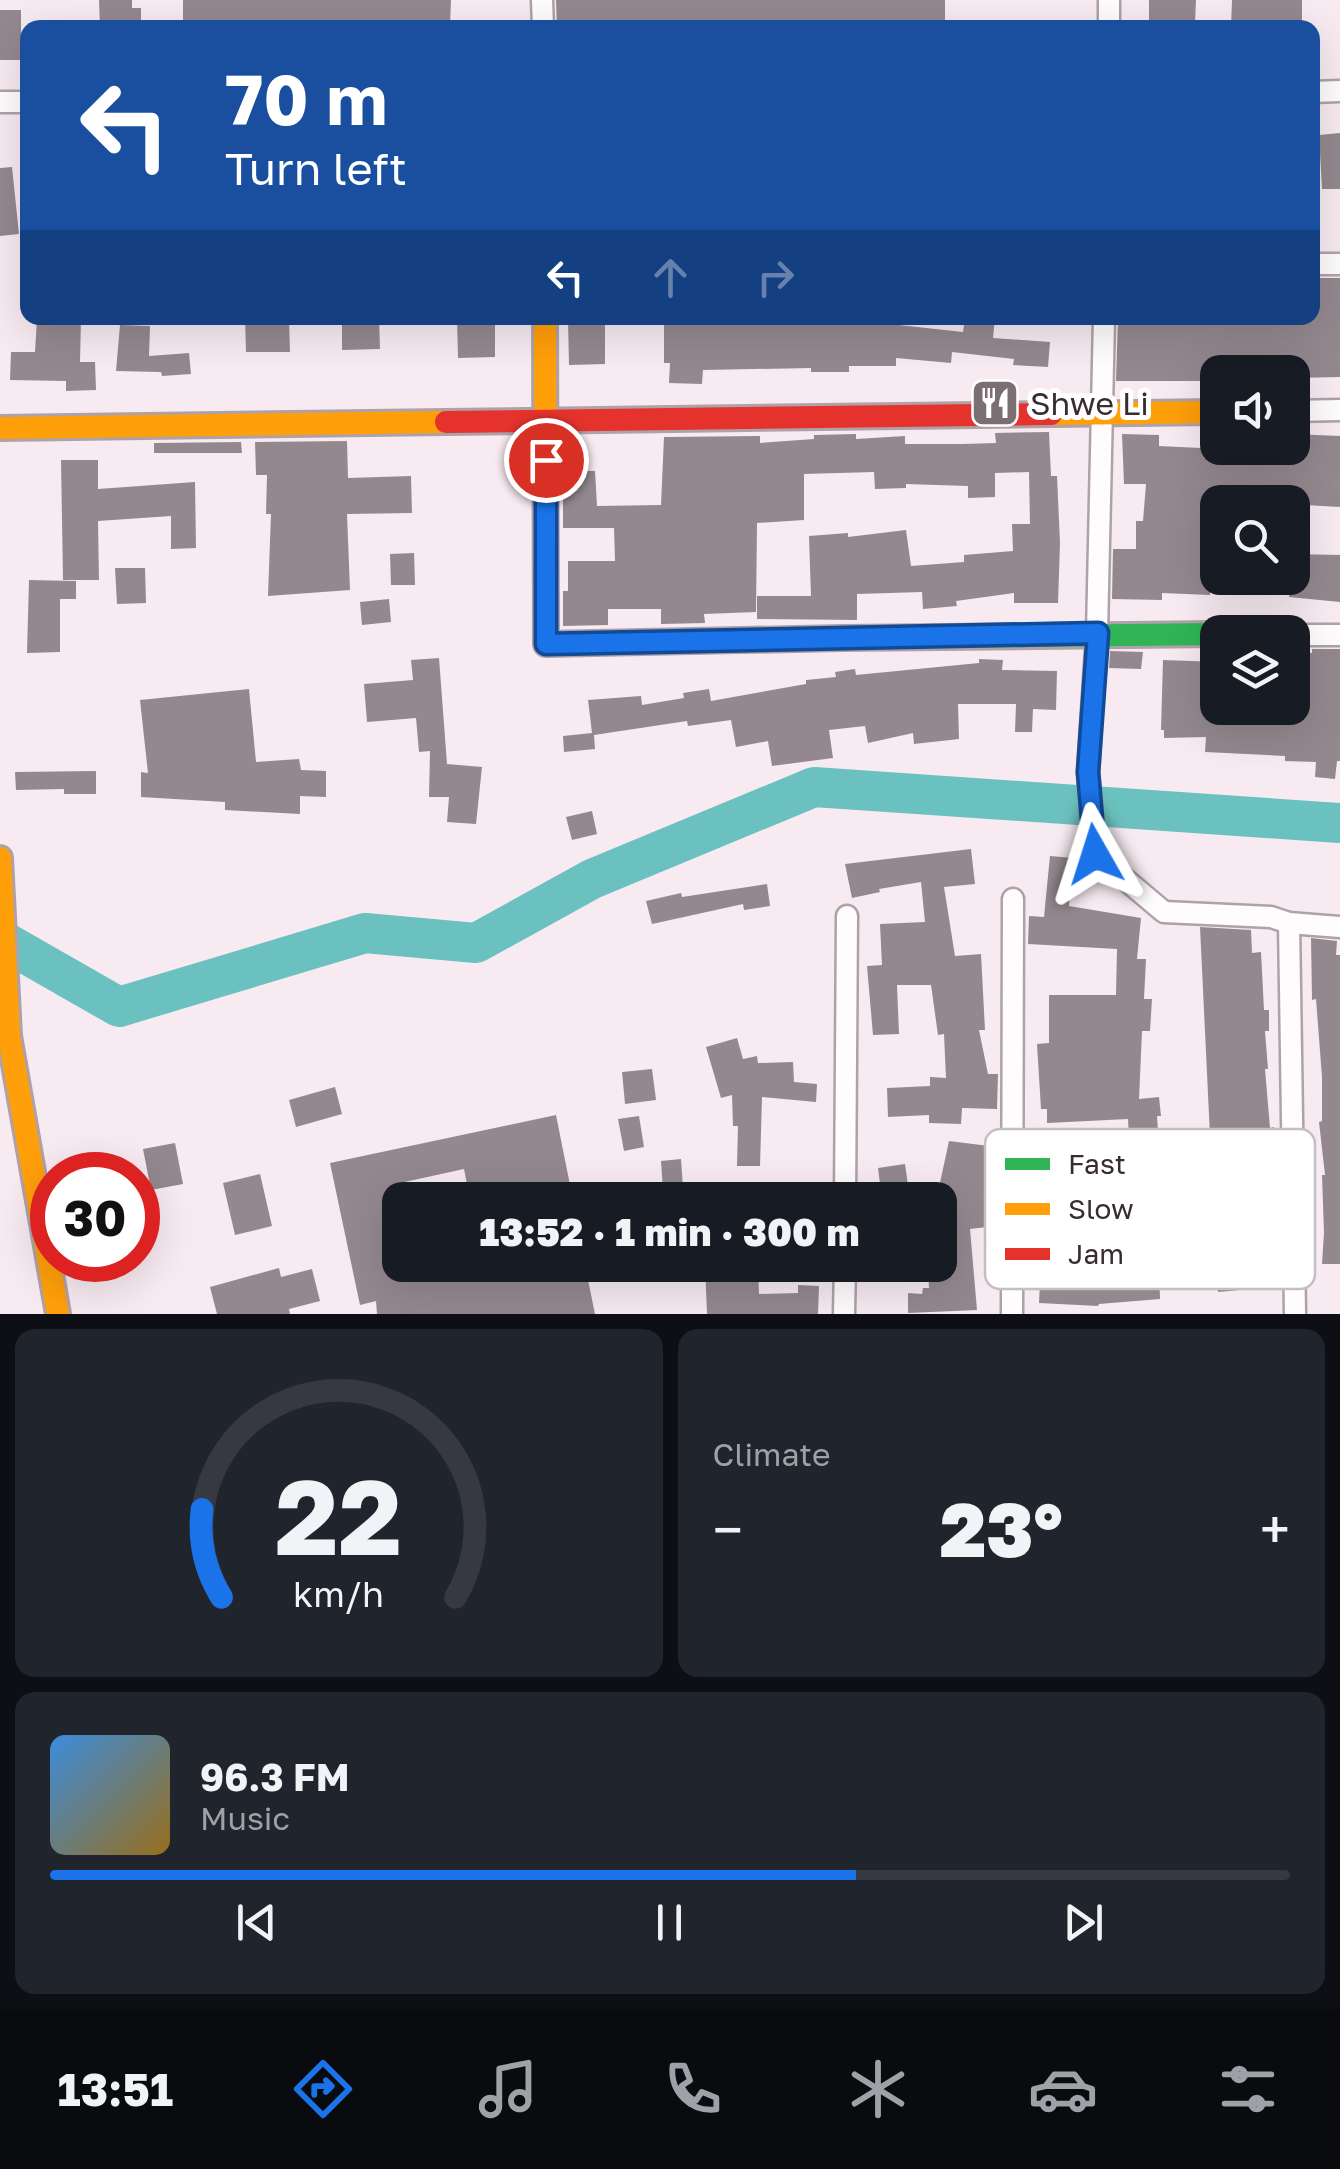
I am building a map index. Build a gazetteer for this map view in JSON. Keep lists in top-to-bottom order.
{
  "places": {
    "restaurant": ["Shwe Li"]
  },
  "legend": ["Fast", "Slow", "Jam"],
  "page": {
    "turn": ["70 m", "Turn left"],
    "limit": "30",
    "trip": "13:52 · 1 min · 300 m",
    "tile": "Climate",
    "heat": ["−", "23°", "+"],
    "song": ["96.3 FM", "Music"],
    "tabs": "13:51",
    "gauge": ["22", "km/h"]
  }
}
